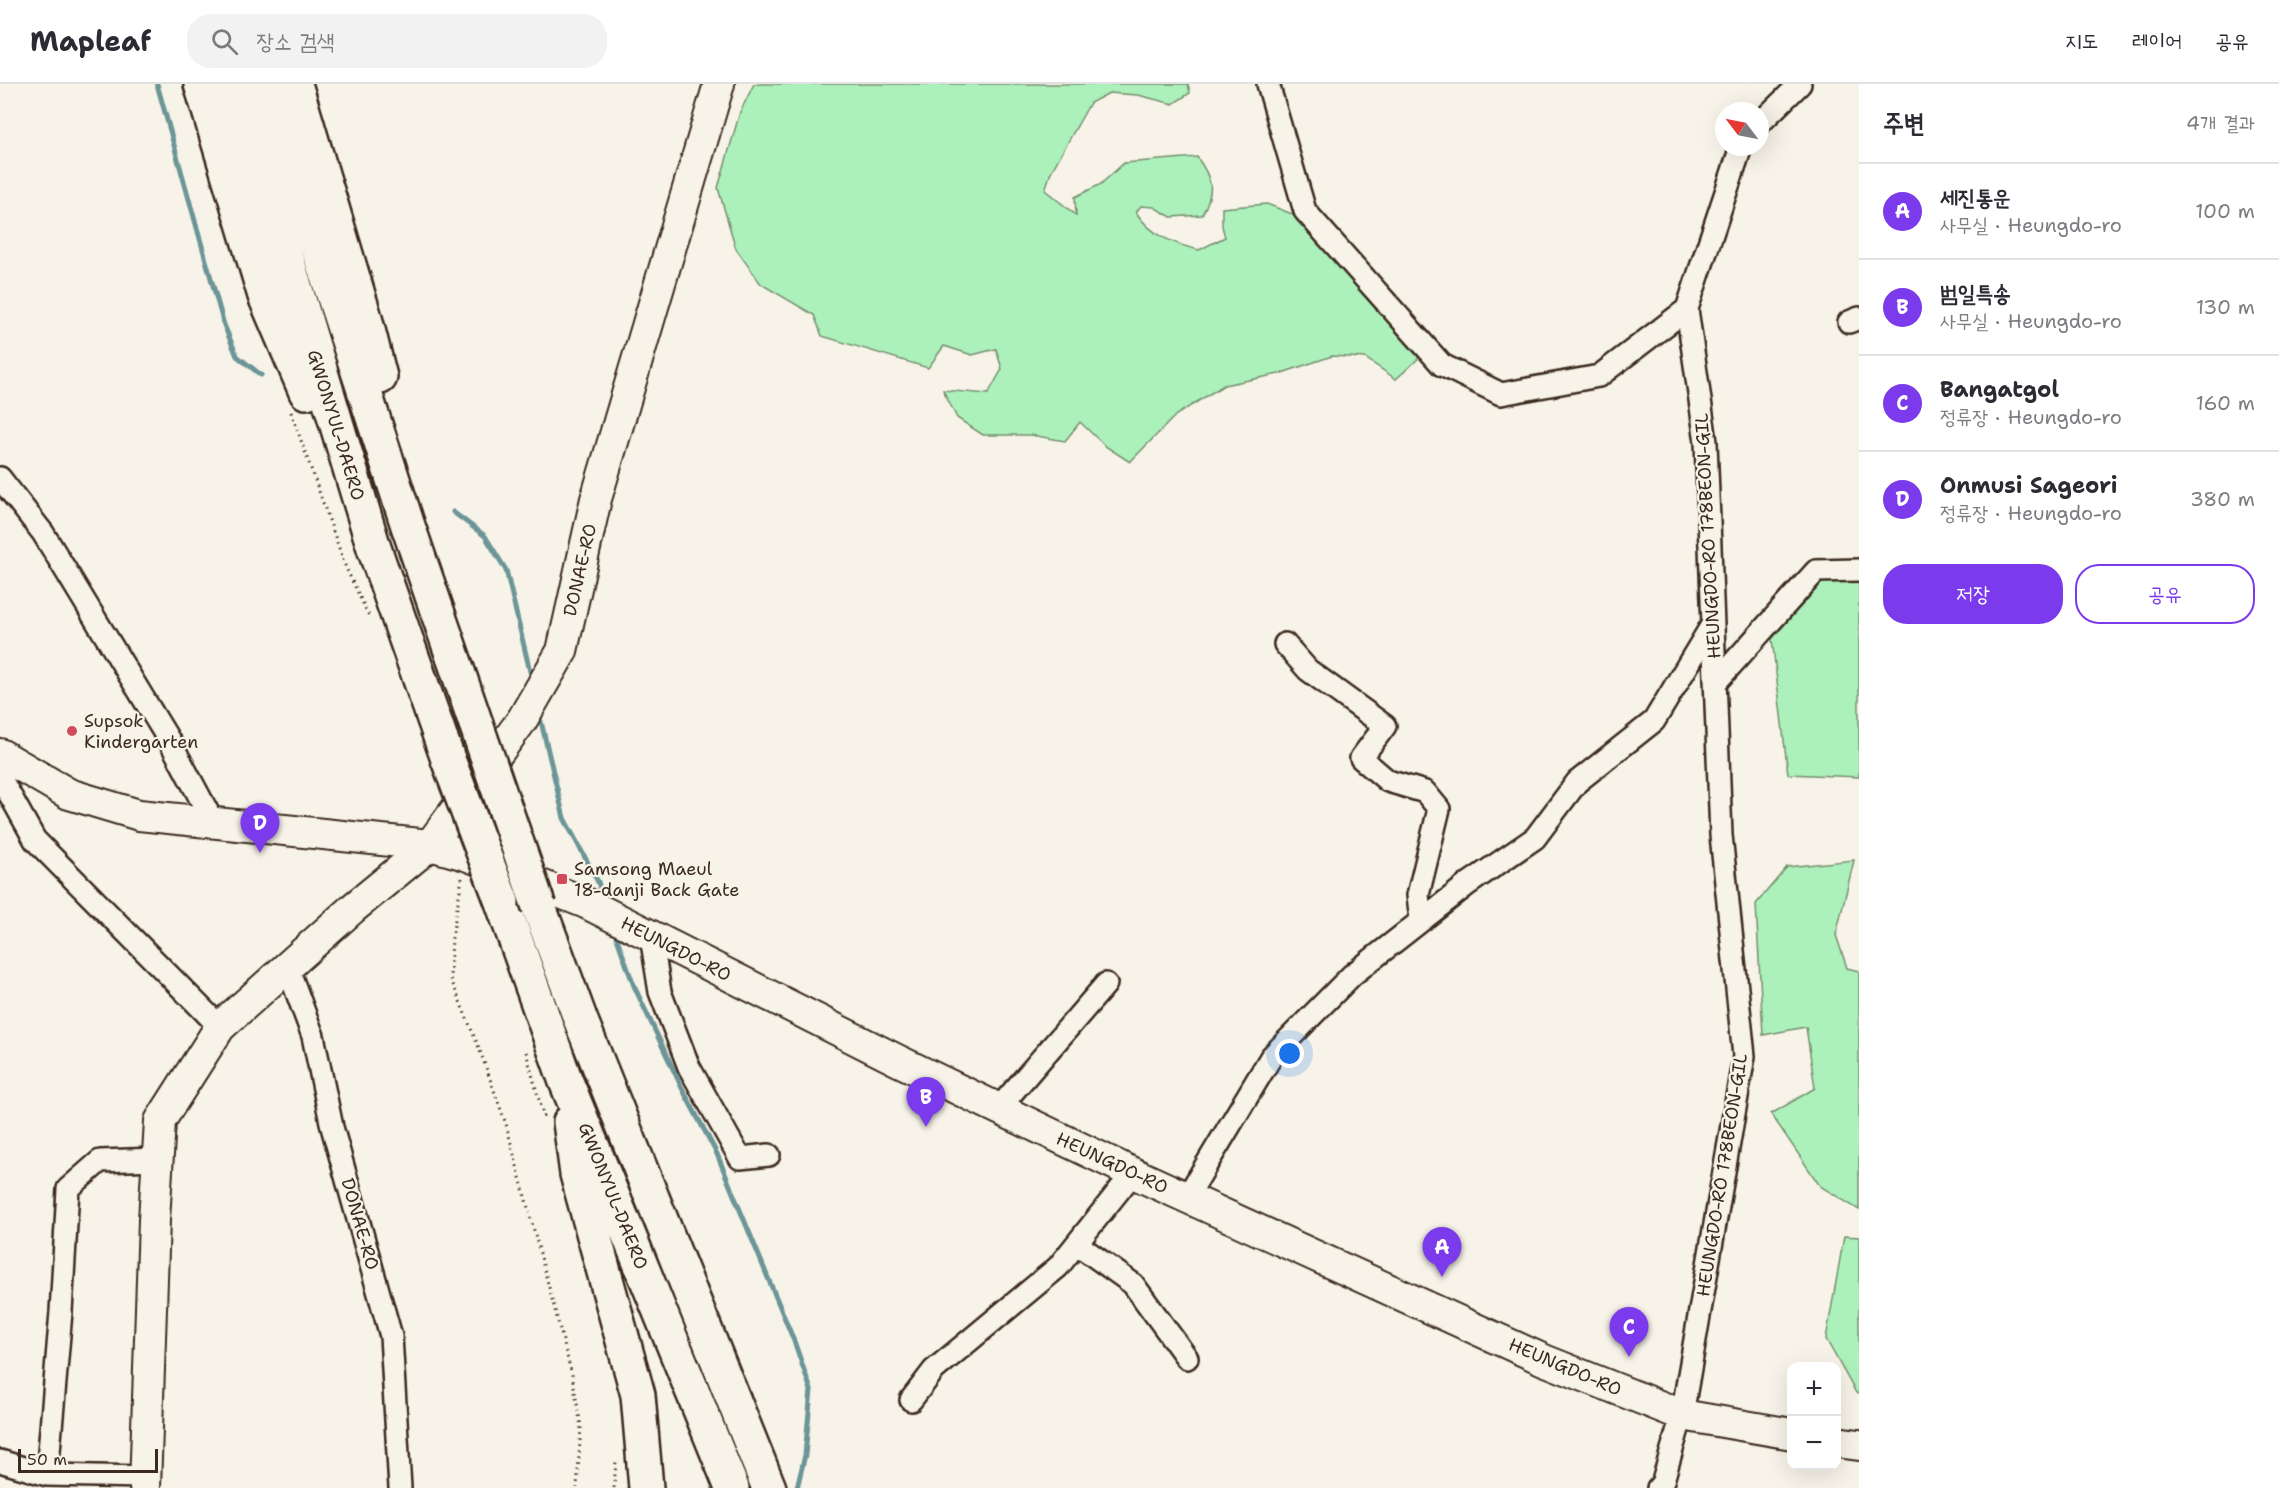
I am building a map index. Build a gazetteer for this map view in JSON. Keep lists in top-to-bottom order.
{
  "streets": {
    "highway": ["GWONYUL-DAERO"],
    "street": ["HEUNGDO-RO 178BEON-GIL", "DONAE-RO", "HEUNGDO-RO"]
  },
  "crossings": [
    ["HEUNGDO-RO 178BEON-GIL", "HEUNGDO-RO"],
    ["DONAE-RO", "HEUNGDO-RO"]
  ],
  "places": {
    "other": ["Supsok Kindergarten"],
    "transit": ["Samsong Maeul 18-danji Back Gate"]
  },
  "scale_bar": "50 m",
  "north": "top left",
  "page": {
    "header": "Mapleaf",
    "search": "장소 검색",
    "nav": ["지도", "레이어", "공유"],
    "heading": ["주변", "4개 결과"],
    "list": [
      {
        "mark": "A",
        "name": "세진통운",
        "note": "사무실 · Heungdo-ro",
        "value": "100 m"
      },
      {
        "mark": "B",
        "name": "범일특송",
        "note": "사무실 · Heungdo-ro",
        "value": "130 m"
      },
      {
        "mark": "C",
        "name": "Bangatgol",
        "note": "정류장 · Heungdo-ro",
        "value": "160 m"
      },
      {
        "mark": "D",
        "name": "Onmusi Sageori",
        "note": "정류장 · Heungdo-ro",
        "value": "380 m"
      }
    ],
    "buttons": ["저장", "공유"],
    "pins": [
      "D",
      "B",
      "A",
      "C"
    ],
    "map_buttons": ["+", "−"],
    "scale": "50 m"
  }
}
